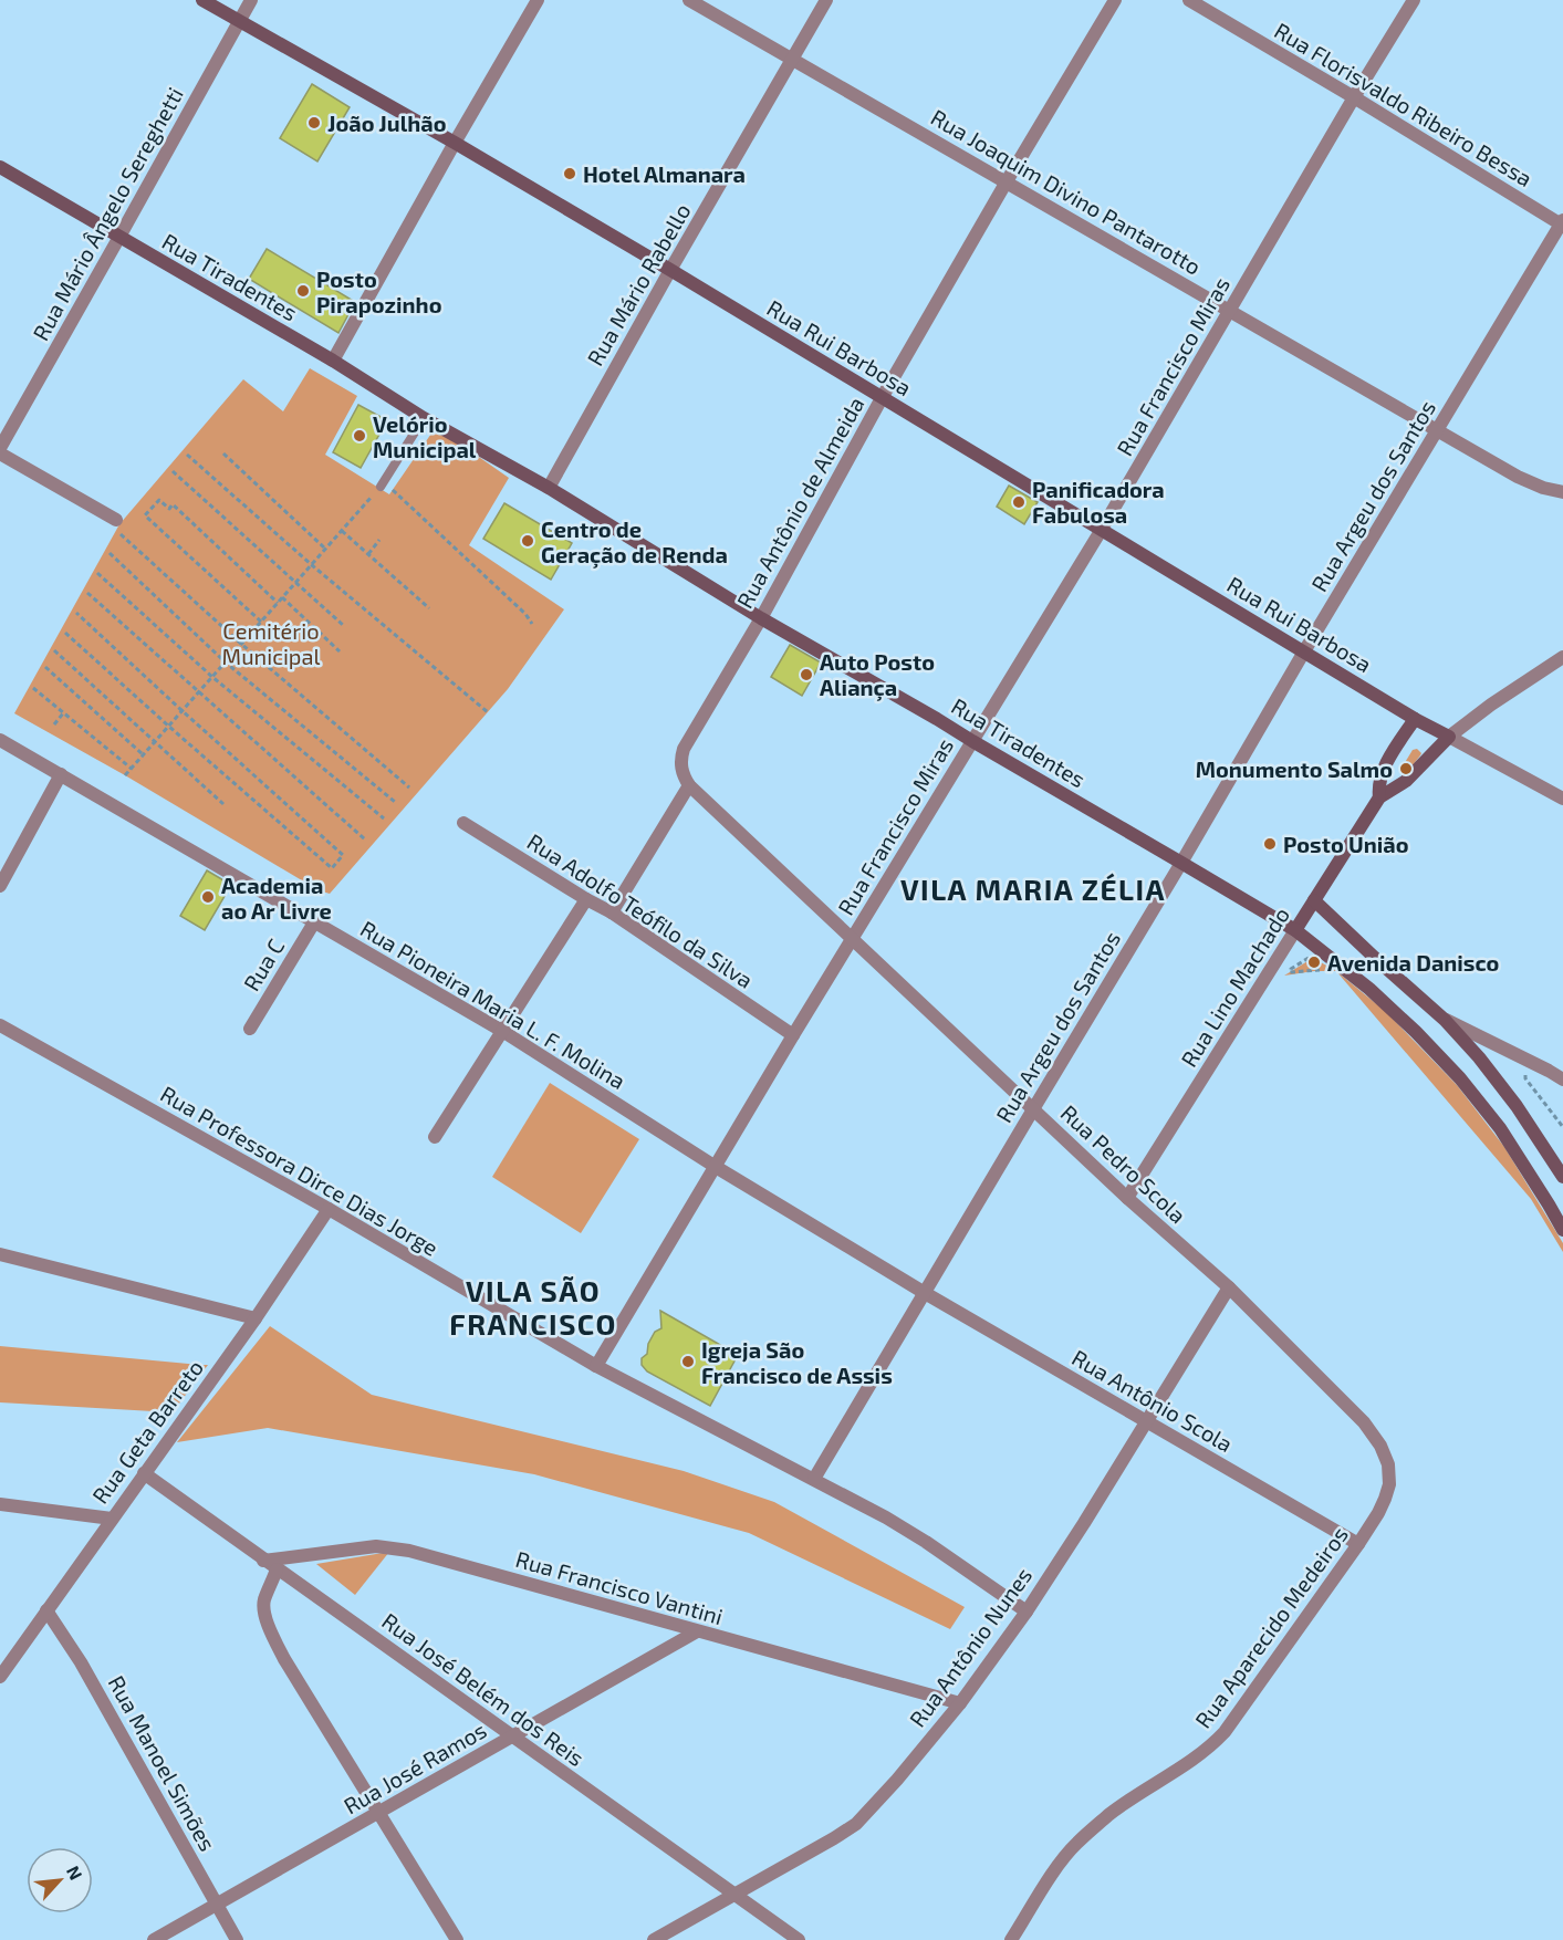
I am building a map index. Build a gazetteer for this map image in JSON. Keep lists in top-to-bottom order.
{
  "streets": {
    "main road": ["Rua Tiradentes", "Rua Rui Barbosa", "Rua Lino Machado"],
    "street": [
      "Rua Florisvaldo Ribeiro Bessa",
      "Rua Joaquim Divino Pantarotto",
      "Rua Mário Ângelo Sereghetti",
      "Rua Mário Rabello",
      "Rua Francisco Miras",
      "Rua Argeu dos Santos",
      "Rua Antônio de Almeida",
      "Rua Adolfo Teófilo da Silva",
      "Rua C",
      "Rua Pioneira Maria L. F. Molina",
      "Rua Pedro Scola",
      "Rua Professora Dirce Dias Jorge",
      "Rua Antônio Scola",
      "Rua Geta Barreto",
      "Rua Francisco Vantini",
      "Rua Aparecido Medeiros",
      "Rua Antônio Nunes",
      "Rua José Belém dos Reis",
      "Rua Manoel Simões",
      "Rua José Ramos"
    ]
  },
  "crossings": [
    ["Rua Florisvaldo Ribeiro Bessa", "Rua Francisco Miras"],
    ["Rua Florisvaldo Ribeiro Bessa", "Rua Argeu dos Santos"],
    ["Rua Joaquim Divino Pantarotto", "Rua Mário Rabello"],
    ["Rua Joaquim Divino Pantarotto", "Rua Francisco Miras"],
    ["Rua Joaquim Divino Pantarotto", "Rua Argeu dos Santos"],
    ["Rua Joaquim Divino Pantarotto", "Rua Antônio de Almeida"],
    ["Rua Mário Ângelo Sereghetti", "Rua Tiradentes"],
    ["Rua Mário Ângelo Sereghetti", "Rua Rui Barbosa"],
    ["Rua Tiradentes", "Rua Mário Rabello"],
    ["Rua Tiradentes", "Rua Francisco Miras"],
    ["Rua Tiradentes", "Rua Argeu dos Santos"],
    ["Rua Tiradentes", "Rua Antônio de Almeida"],
    ["Rua Tiradentes", "Rua Lino Machado"],
    ["Rua Mário Rabello", "Rua Rui Barbosa"],
    ["Rua Rui Barbosa", "Rua Francisco Miras"],
    ["Rua Rui Barbosa", "Rua Argeu dos Santos"],
    ["Rua Rui Barbosa", "Rua Antônio de Almeida"],
    ["Rua Rui Barbosa", "Rua Lino Machado"],
    ["Rua Francisco Miras", "Rua Adolfo Teófilo da Silva"],
    ["Rua Francisco Miras", "Rua Pioneira Maria L. F. Molina"],
    ["Rua Francisco Miras", "Rua Pedro Scola"],
    ["Rua Francisco Miras", "Rua Professora Dirce Dias Jorge"],
    ["Rua Argeu dos Santos", "Rua Pioneira Maria L. F. Molina"],
    ["Rua Argeu dos Santos", "Rua Pedro Scola"],
    ["Rua Argeu dos Santos", "Rua Professora Dirce Dias Jorge"],
    ["Rua Argeu dos Santos", "Rua Antônio Scola"],
    ["Rua Antônio de Almeida", "Rua Pedro Scola"],
    ["Rua C", "Rua Pioneira Maria L. F. Molina"],
    ["Rua Lino Machado", "Rua Pedro Scola"],
    ["Rua Pioneira Maria L. F. Molina", "Rua Antônio Scola"],
    ["Rua Pedro Scola", "Rua Aparecido Medeiros"],
    ["Rua Pedro Scola", "Rua Antônio Nunes"],
    ["Rua Professora Dirce Dias Jorge", "Rua Geta Barreto"],
    ["Rua Professora Dirce Dias Jorge", "Rua Antônio Nunes"],
    ["Rua Antônio Scola", "Rua Aparecido Medeiros"],
    ["Rua Antônio Scola", "Rua Antônio Nunes"],
    ["Rua Geta Barreto", "Rua José Belém dos Reis"],
    ["Rua Geta Barreto", "Rua Manoel Simões"],
    ["Rua Francisco Vantini", "Rua Antônio Nunes"],
    ["Rua Francisco Vantini", "Rua José Belém dos Reis"],
    ["Rua Francisco Vantini", "Rua José Ramos"],
    ["Rua Antônio Nunes", "Rua José Belém dos Reis"],
    ["Rua José Belém dos Reis", "Rua José Ramos"],
    ["Rua Manoel Simões", "Rua José Ramos"]
  ],
  "districts": ["VILA MARIA ZÉLIA", "VILA SÃO FRANCISCO"],
  "parks": ["Cemitério Municipal"],
  "places": [
    "João Julhão",
    "Hotel Almanara",
    "Posto Pirapozinho",
    "Velório Municipal",
    "Panificadora Fabulosa",
    "Centro de Geração de Renda",
    "Auto Posto Aliança",
    "Monumento Salmo",
    "Posto União",
    "Academia ao Ar Livre",
    "Avenida Danisco",
    "Igreja São Francisco de Assis"
  ],
  "north": "top right"
}
